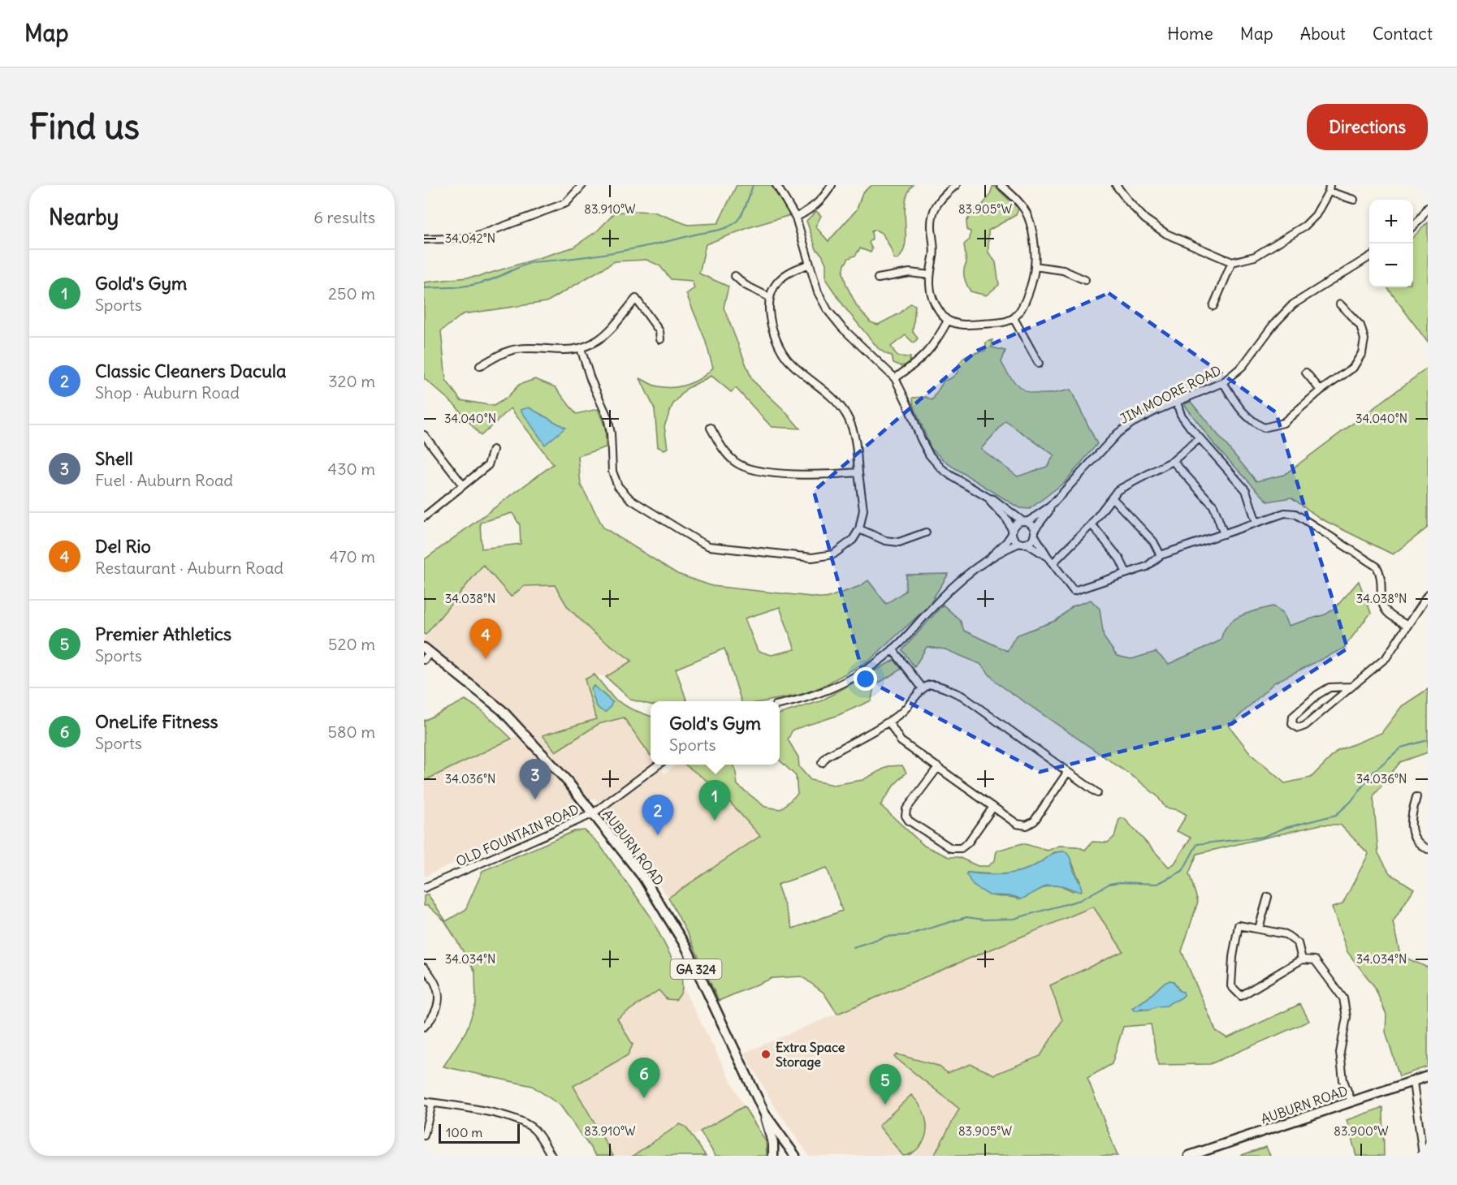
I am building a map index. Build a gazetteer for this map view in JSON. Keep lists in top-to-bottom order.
{
  "streets": {
    "main road": ["AUBURN ROAD", "GA 324"],
    "street": ["JIM MOORE ROAD", "OLD FOUNTAIN ROAD"]
  },
  "crossings": [
    ["OLD FOUNTAIN ROAD", "AUBURN ROAD"]
  ],
  "places": ["Extra Space Storage"],
  "scale_bar": "100 m",
  "page": {
    "header": "Map",
    "nav": [
      "Home",
      "Map",
      "About",
      "Contact"
    ],
    "buttons": "Directions",
    "title": "Find us",
    "heading": ["Nearby", "6 results"],
    "map_buttons": ["+", "−"],
    "list": [
      {
        "mark": "1",
        "name": "Gold's Gym",
        "note": "Sports",
        "value": "250 m"
      },
      {
        "mark": "2",
        "name": "Classic Cleaners Dacula",
        "note": "Shop · Auburn Road",
        "value": "320 m"
      },
      {
        "mark": "3",
        "name": "Shell",
        "note": "Fuel · Auburn Road",
        "value": "430 m"
      },
      {
        "mark": "4",
        "name": "Del Rio",
        "note": "Restaurant · Auburn Road",
        "value": "470 m"
      },
      {
        "mark": "5",
        "name": "Premier Athletics",
        "note": "Sports",
        "value": "520 m"
      },
      {
        "mark": "6",
        "name": "OneLife Fitness",
        "note": "Sports",
        "value": "580 m"
      }
    ],
    "pins": [
      "4",
      "3",
      "1",
      "2",
      "6",
      "5"
    ],
    "popup": ["Gold's Gym", "Sports"],
    "scale": "100 m"
  },
  "coordinates": [
    "83.910°W",
    "83.905°W",
    "34.042°N",
    "34.040°N",
    "34.038°N",
    "34.036°N",
    "34.034°N",
    "83.900°W"
  ]
}
